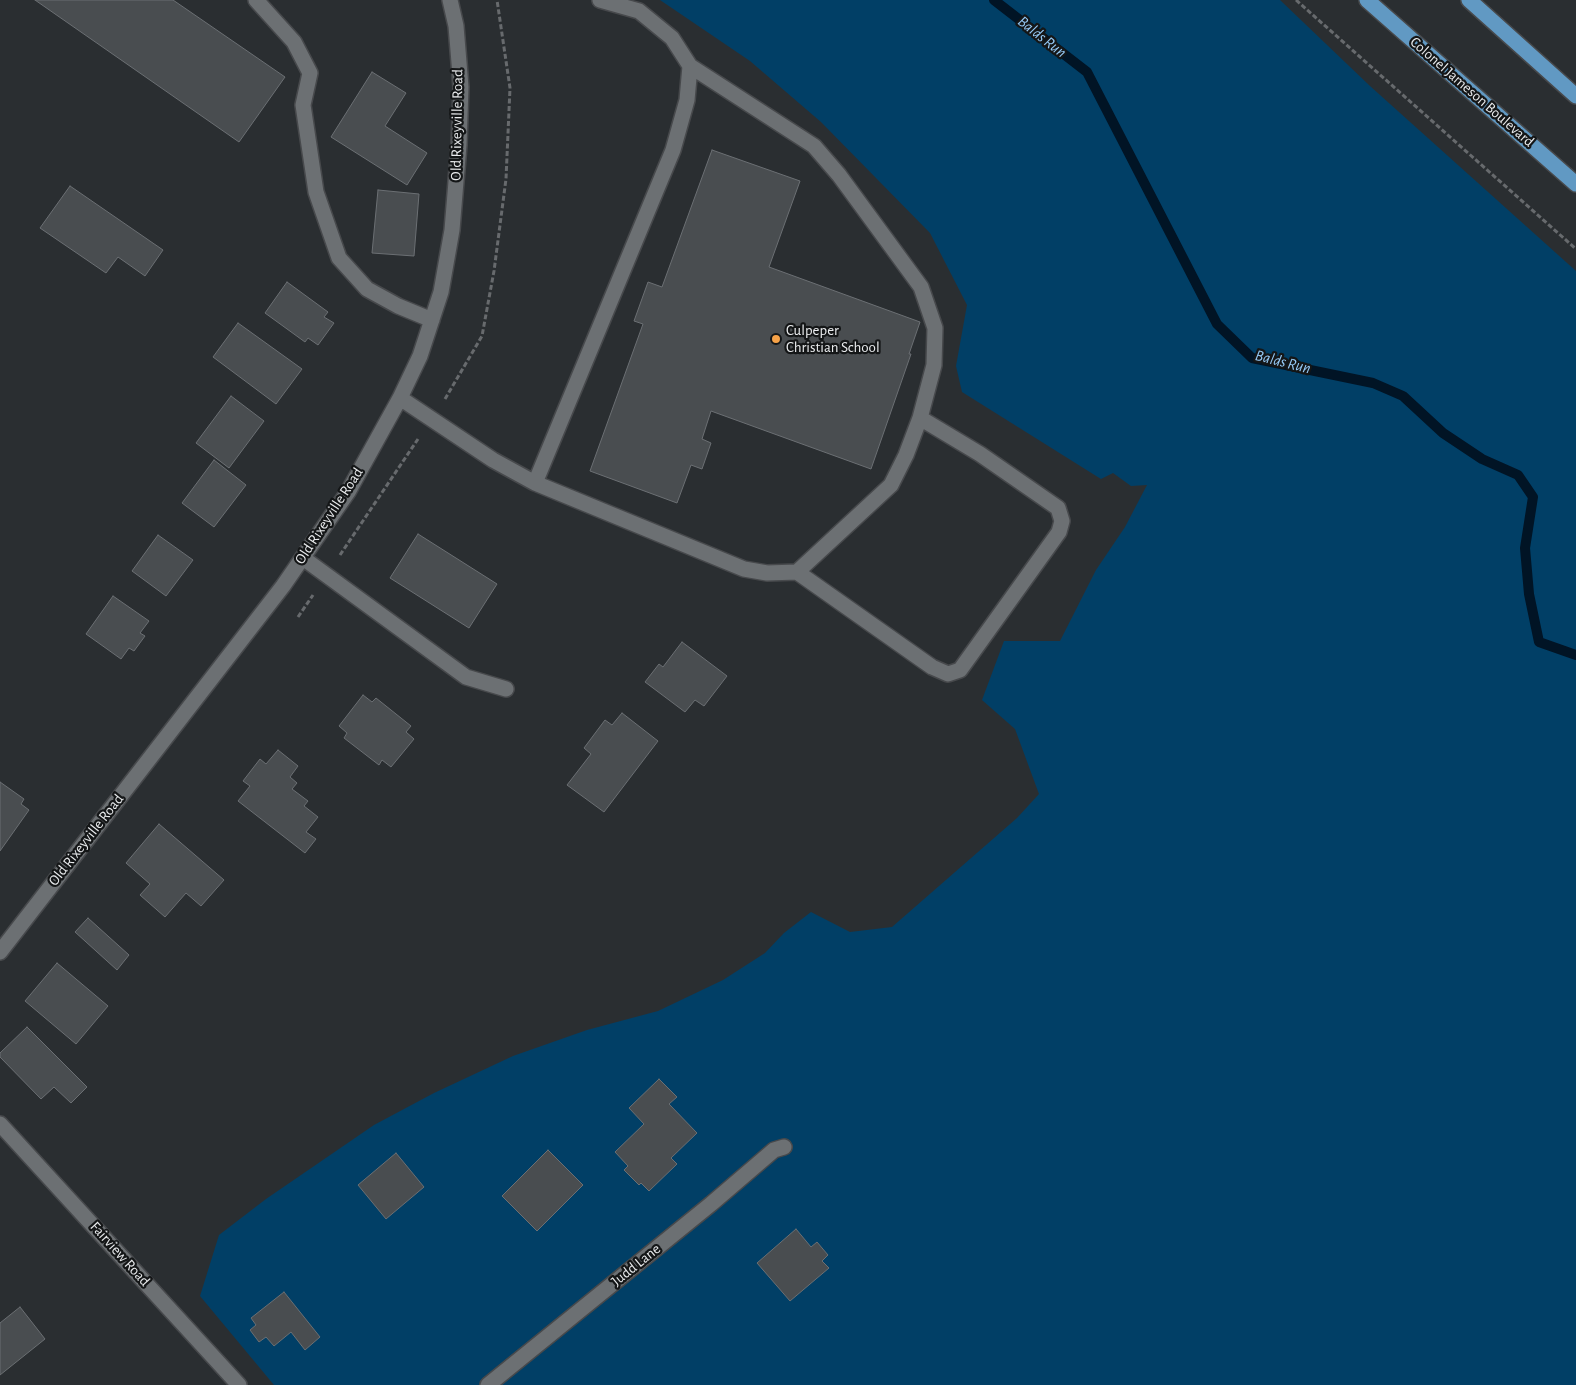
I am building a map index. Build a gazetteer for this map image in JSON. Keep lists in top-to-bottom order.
{
  "streets": {
    "main road": ["Colonel Jameson Boulevard"],
    "street": ["Old Rixeyville Road", "Fairview Road", "Judd Lane"]
  },
  "water": ["Balds Run"],
  "places": ["Culpeper Christian School"]
}
